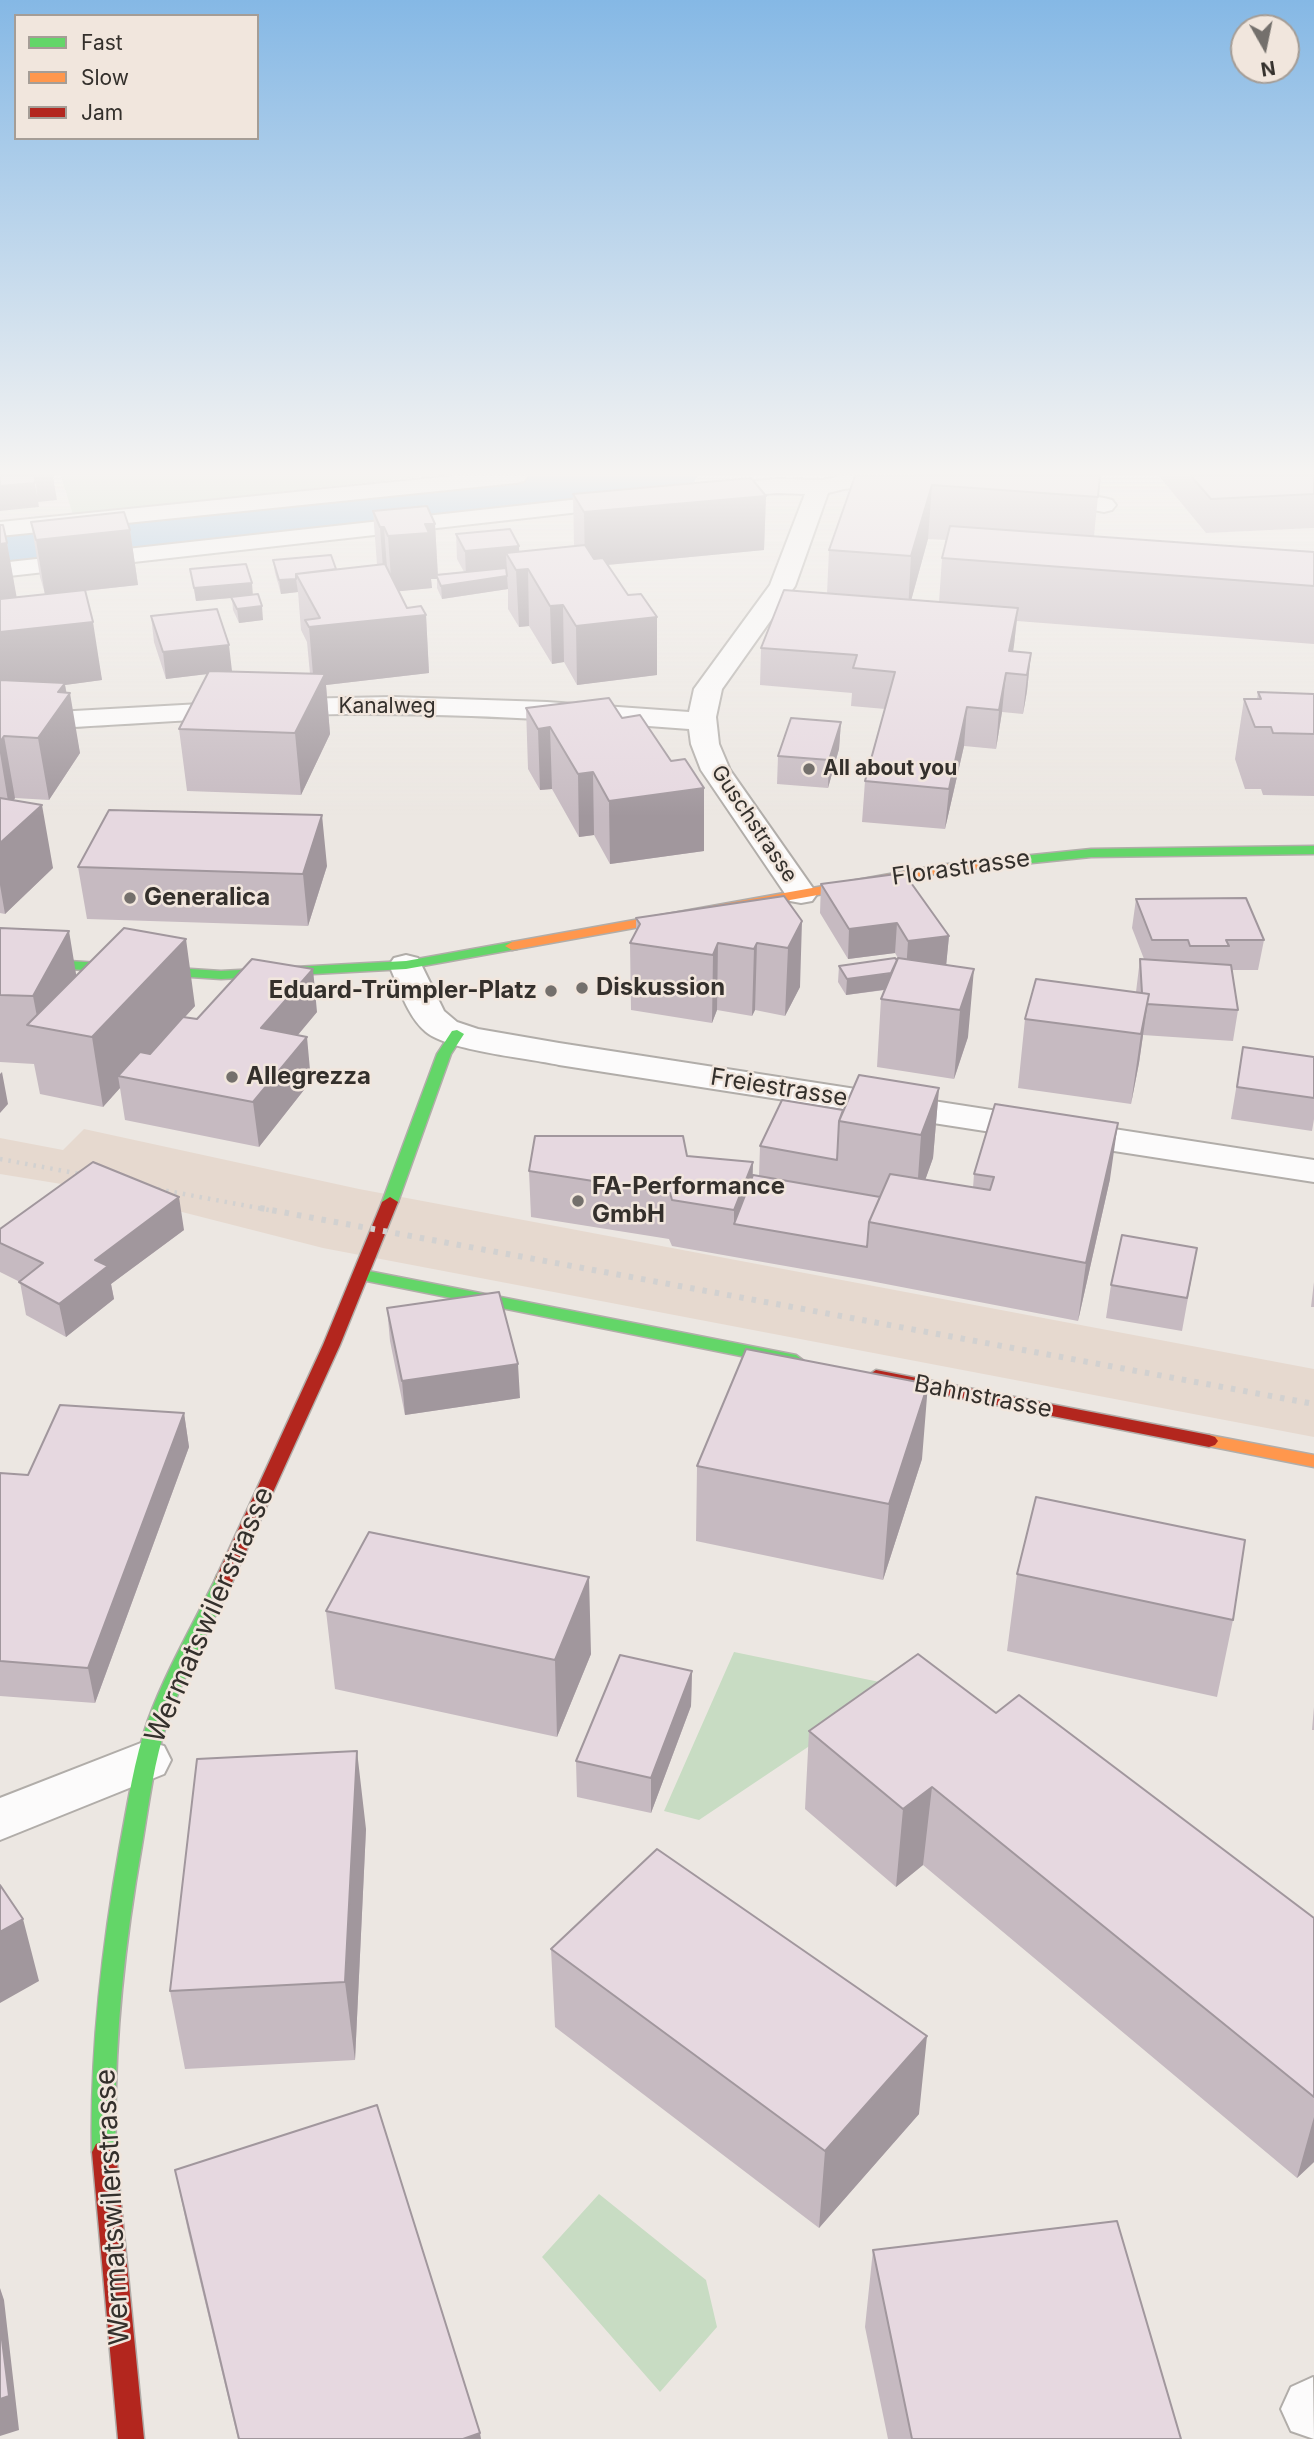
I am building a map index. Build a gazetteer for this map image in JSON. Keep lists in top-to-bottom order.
{
  "streets": {
    "street": [
      "Kanalweg",
      "Guschstrasse",
      "Florastrasse",
      "Freiestrasse",
      "Bahnstrasse",
      "Wermatswilerstrasse"
    ]
  },
  "crossings": [
    ["Kanalweg", "Guschstrasse"],
    ["Guschstrasse", "Florastrasse"],
    ["Florastrasse", "Freiestrasse"],
    ["Freiestrasse", "Wermatswilerstrasse"]
  ],
  "places": [
    "All about you",
    "Generalica",
    "Diskussion",
    "Eduard-Trümpler-Platz",
    "Allegrezza",
    "FA-Performance GmbH"
  ],
  "legend": ["Fast", "Slow", "Jam"],
  "north": "bottom"
}
